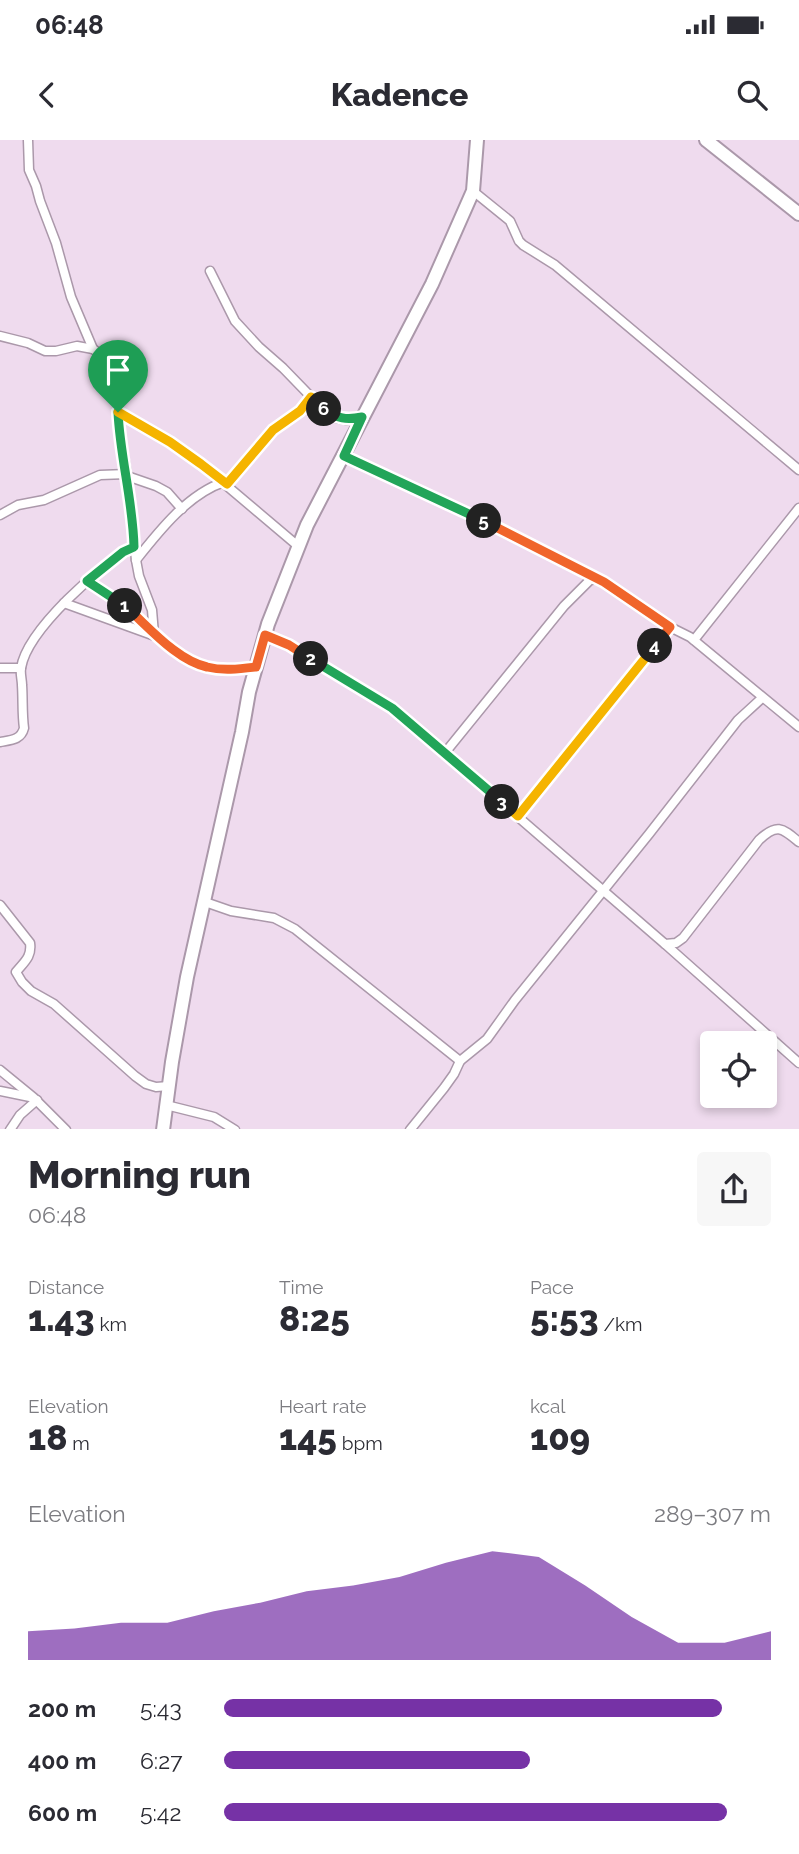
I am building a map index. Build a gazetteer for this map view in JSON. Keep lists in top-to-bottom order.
{
  "page": {
    "status": "06:48",
    "header": "Kadence",
    "pins": [
      "6",
      "5",
      "1",
      "4",
      "2",
      "3"
    ],
    "heading": ["Morning run", "06:48"],
    "stats": [
      ["Distance", "1.43 km"],
      ["Time", "8:25"],
      ["Pace", "5:53 /km"],
      ["Elevation", "18 m"],
      ["Heart rate", "145 bpm"],
      ["kcal", "109"]
    ],
    "chart": ["Elevation", "289–307 m"],
    "list": [
      {
        "name": "200 m",
        "note": "5:43"
      },
      {
        "name": "400 m",
        "note": "6:27"
      },
      {
        "name": "600 m",
        "note": "5:42"
      }
    ]
  }
}
